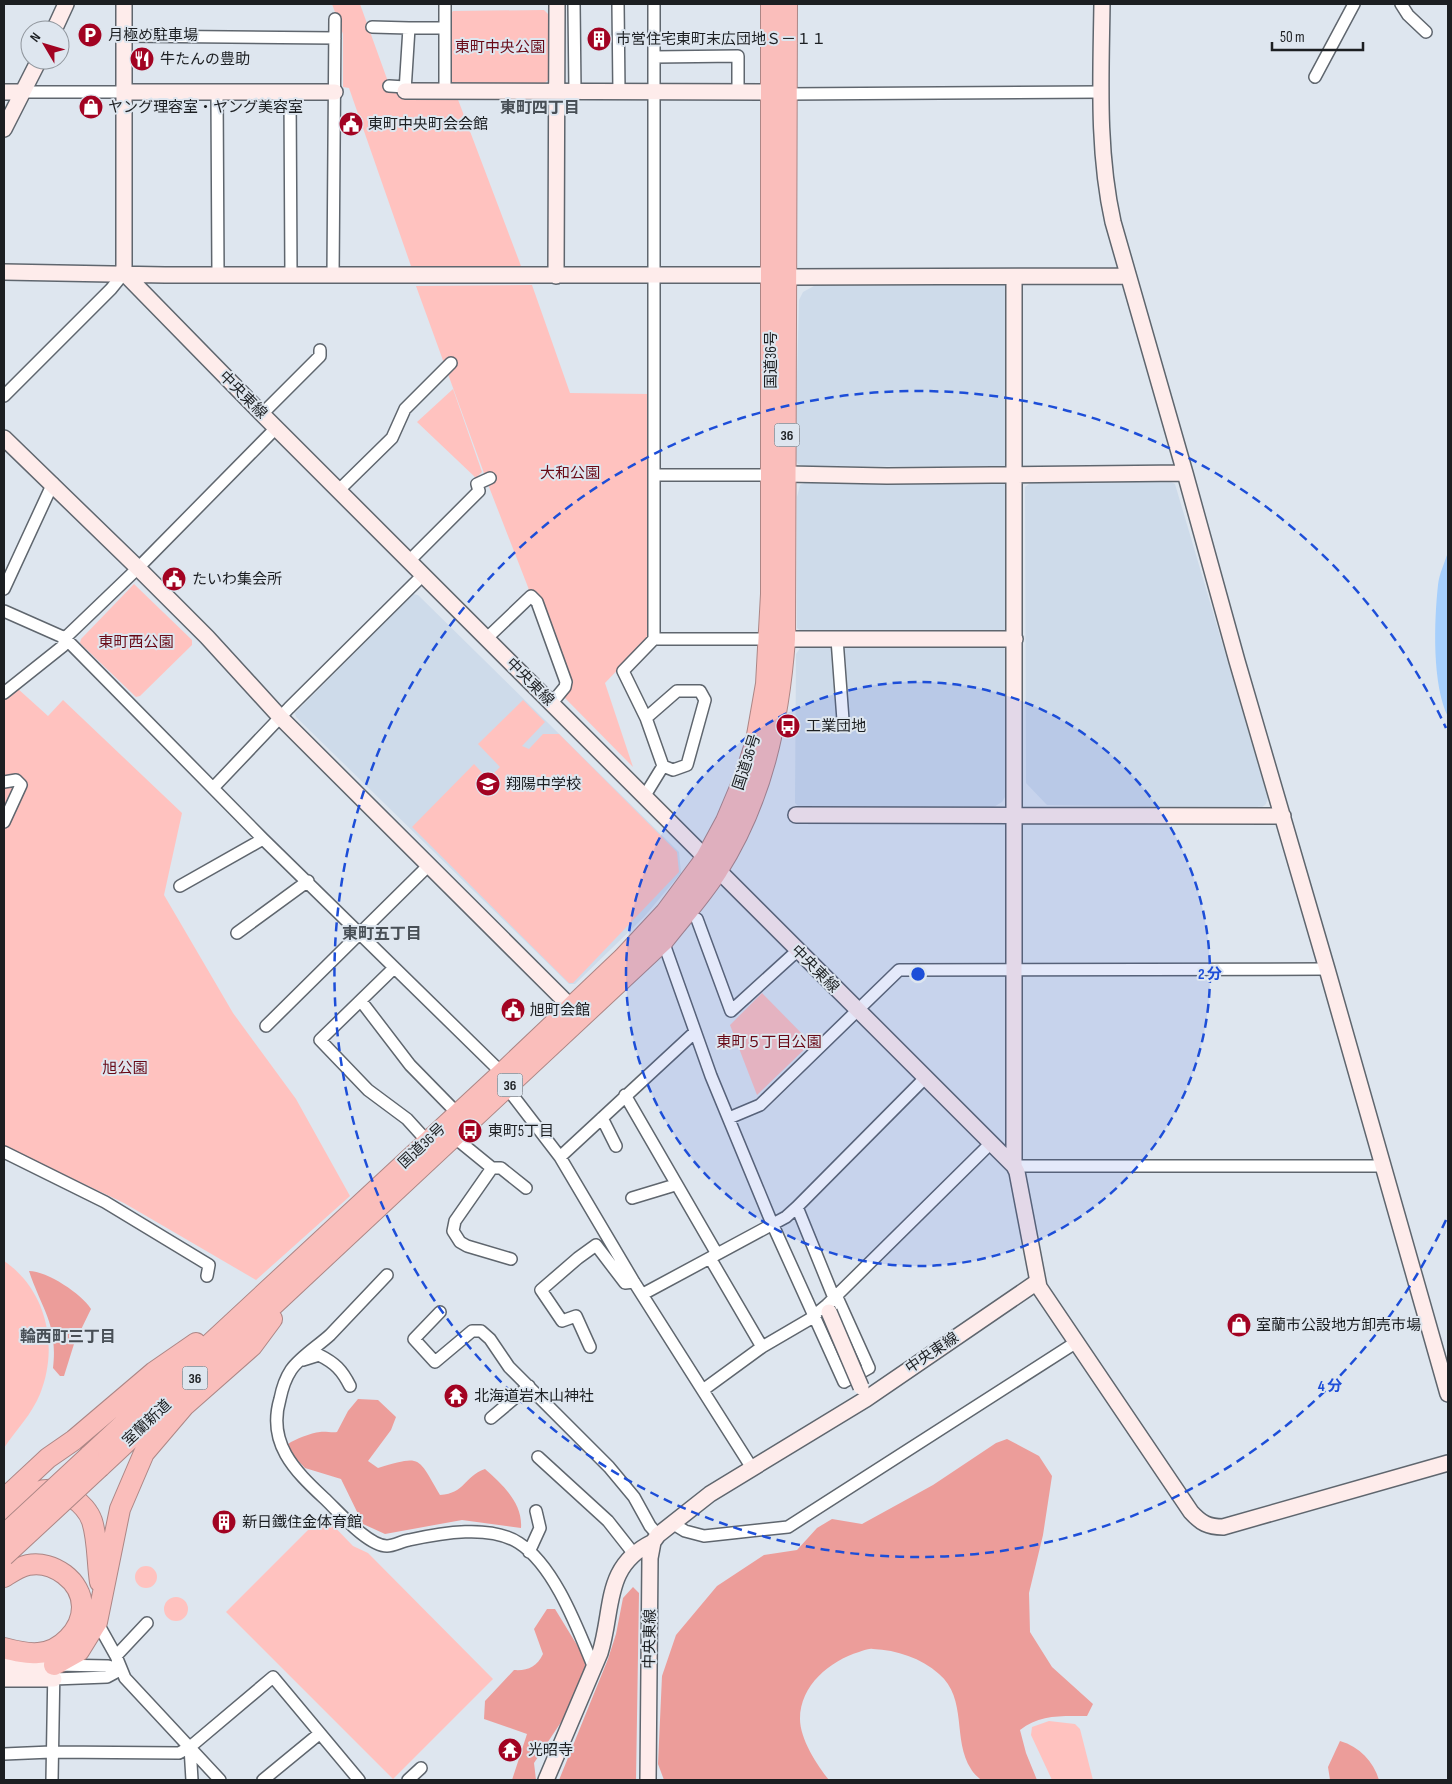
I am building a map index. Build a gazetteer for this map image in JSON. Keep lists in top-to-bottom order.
{
  "streets": {
    "highway": ["国道36号", "36", "室蘭新道"],
    "street": ["中央東線"]
  },
  "crossings": [
    ["国道36号", "中央東線"],
    ["国道36号", "室蘭新道"]
  ],
  "districts": ["東町四丁目", "東町五丁目", "輪西町三丁目"],
  "parks": [
    "東町中央公園",
    "大和公園",
    "東町西公園",
    "東町５丁目公園",
    "旭公園"
  ],
  "places": {
    "parking": ["月極め駐車場"],
    "building": ["市営住宅東町末広団地Ｓ－１１", "新日鐵住金体育館"],
    "restaurant": ["牛たんの豊助"],
    "shop": ["ヤング理容室・ヤング美容室", "室蘭市公設地方卸売市場"],
    "public building": ["東町中央町会会館", "たいわ集会所", "旭町会館"],
    "bus stop": ["工業団地", "東町5丁目"],
    "school or university": ["翔陽中学校"],
    "temple": ["北海道岩木山神社", "光昭寺"]
  },
  "scale_bar": "50 m",
  "north": "top left",
  "rings": ["2 分", "4 分"]
}
